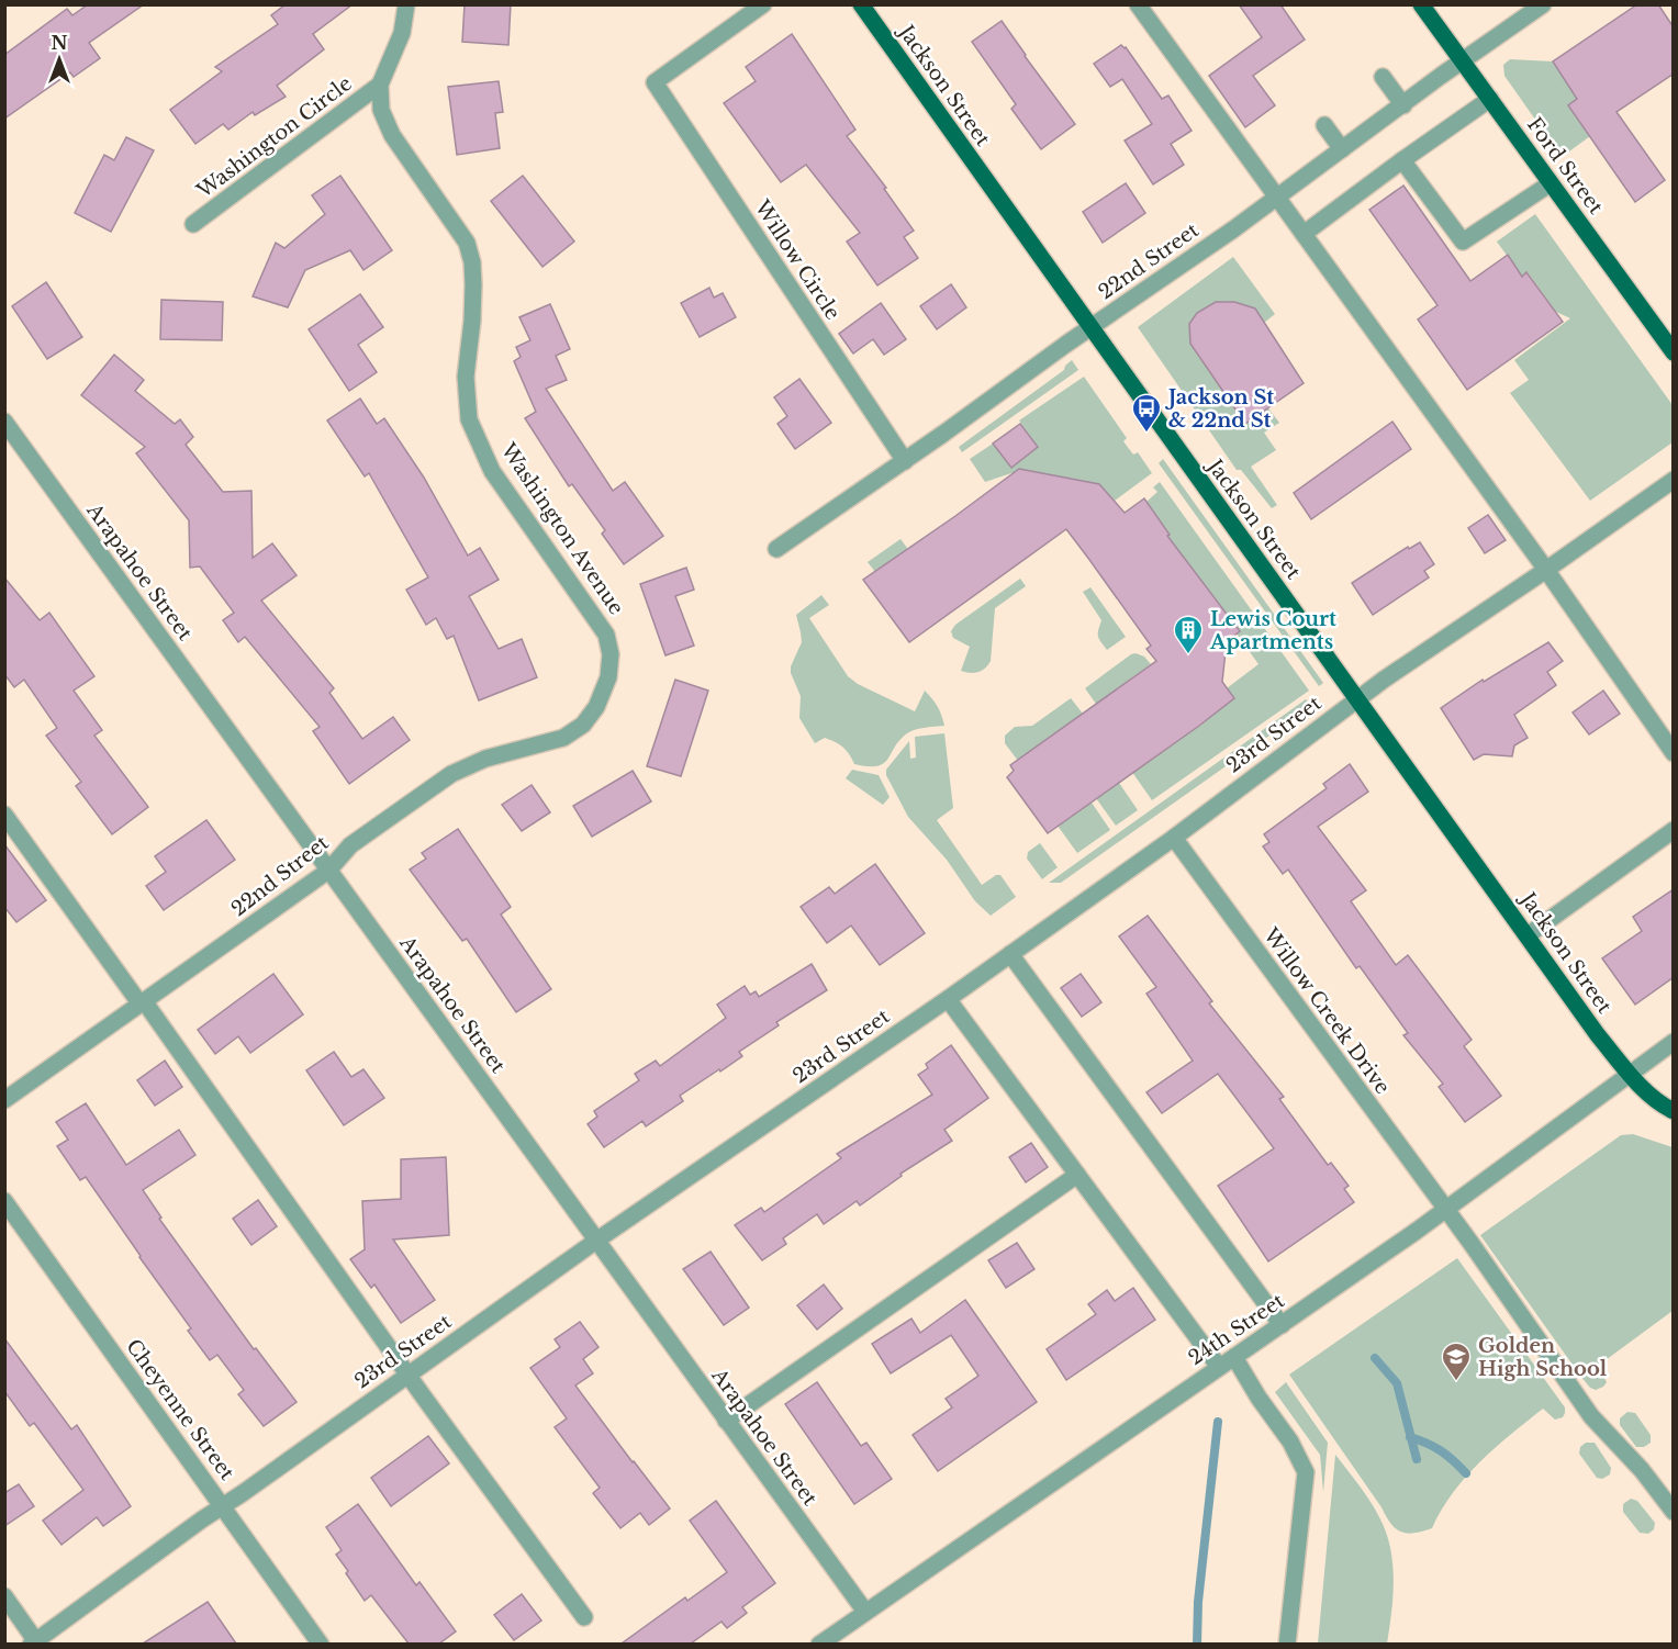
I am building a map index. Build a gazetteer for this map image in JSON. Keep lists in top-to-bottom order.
{
  "streets": {
    "main road": ["Jackson Street", "Ford Street"],
    "street": [
      "Washington Circle",
      "Willow Circle",
      "22nd Street",
      "Washington Avenue",
      "Arapahoe Street",
      "23rd Street",
      "Willow Creek Drive",
      "24th Street",
      "Cheyenne Street"
    ]
  },
  "crossings": [
    ["Jackson Street", "22nd Street"],
    ["Jackson Street", "23rd Street"],
    ["Jackson Street", "24th Street"],
    ["Washington Circle", "Washington Avenue"],
    ["Ford Street", "22nd Street"],
    ["Willow Circle", "22nd Street"],
    ["22nd Street", "Washington Avenue"],
    ["22nd Street", "Arapahoe Street"],
    ["Arapahoe Street", "23rd Street"],
    ["Arapahoe Street", "24th Street"],
    ["23rd Street", "Willow Creek Drive"],
    ["23rd Street", "Cheyenne Street"],
    ["Willow Creek Drive", "24th Street"]
  ],
  "places": {
    "bus stop": ["Jackson St & 22nd St"],
    "building": ["Lewis Court Apartments"],
    "school or university": ["Golden High School"]
  },
  "north": "top"
}
